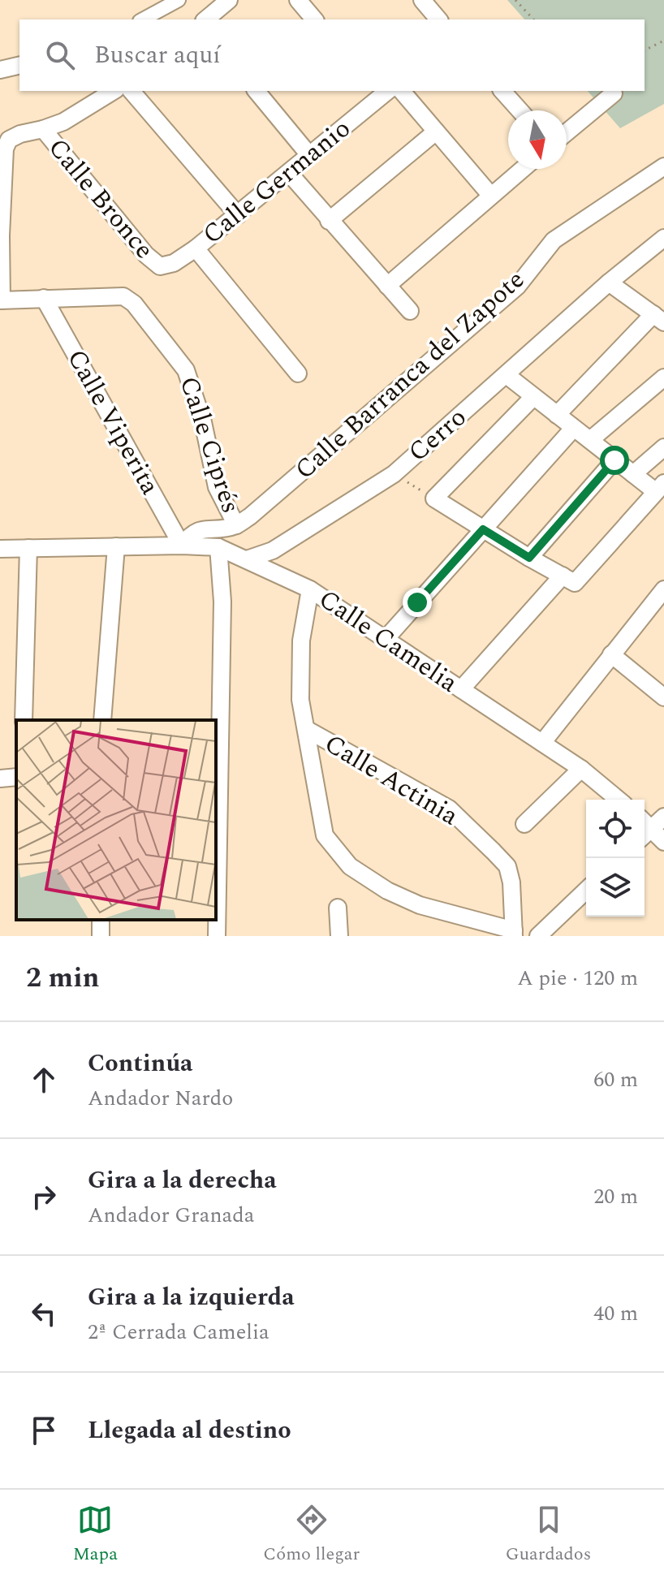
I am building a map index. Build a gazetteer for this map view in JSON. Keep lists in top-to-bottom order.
{
  "streets": {
    "street": [
      "Calle Germanio",
      "Calle Bronce",
      "Calle Barranca del Zapote",
      "Calle Viperita",
      "Cerro",
      "Calle Ciprés",
      "Calle Camelia",
      "Calle Actinia"
    ]
  },
  "crossings": [
    ["Calle Germanio", "Calle Bronce"],
    ["Calle Barranca del Zapote", "Calle Ciprés"],
    ["Calle Viperita", "Calle Ciprés"],
    ["Calle Viperita", "Calle Camelia"],
    ["Cerro", "Calle Camelia"],
    ["Calle Ciprés", "Calle Camelia"]
  ],
  "north": "bottom",
  "page": {
    "search": "Buscar aquí",
    "heading": ["2 min", "A pie · 120 m"],
    "list": [
      ["Continúa", "Andador Nardo", "60 m"],
      ["Gira a la derecha", "Andador Granada", "20 m"],
      ["Gira a la izquierda", "2ª Cerrada Camelia", "40 m"],
      "Llegada al destino"
    ],
    "nav": ["Mapa", "Cómo llegar", "Guardados"]
  }
}
